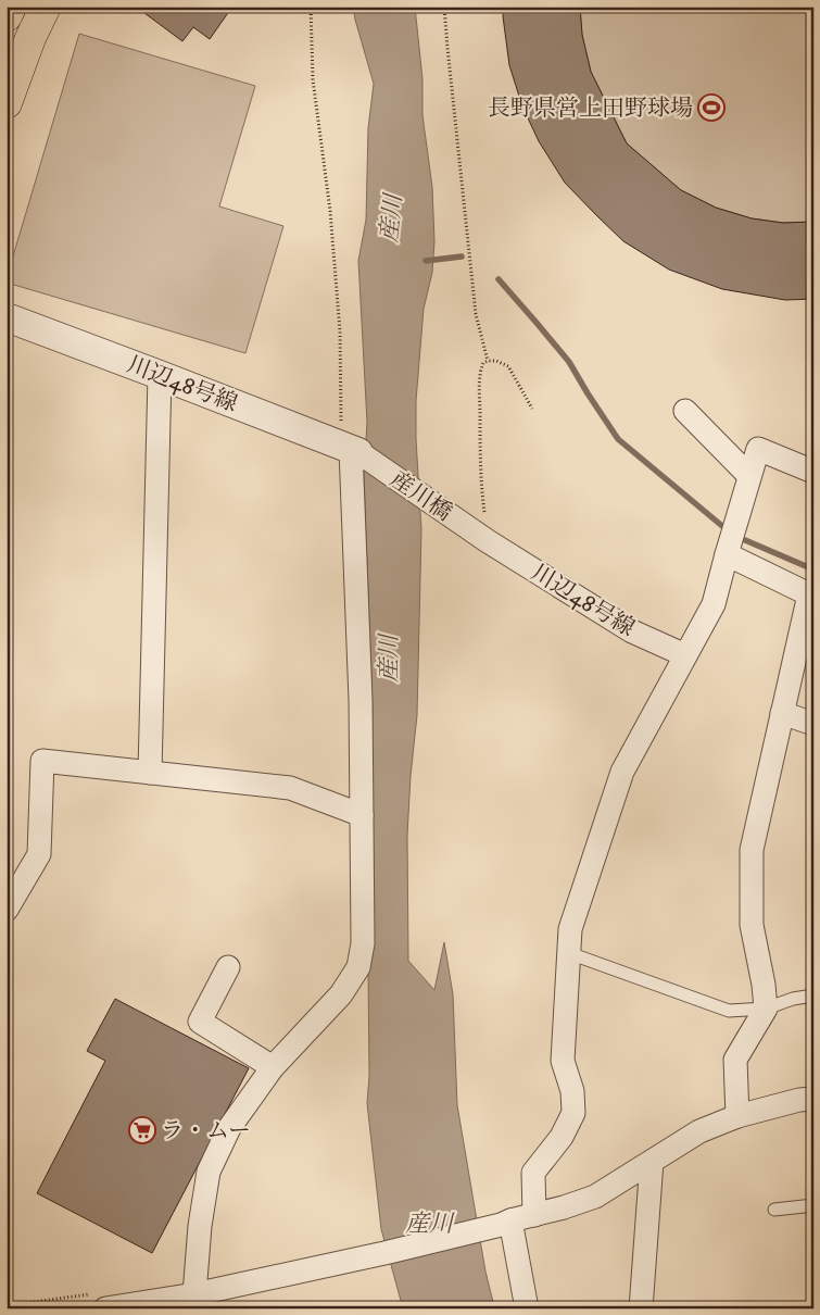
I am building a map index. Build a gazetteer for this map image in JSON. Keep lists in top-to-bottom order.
{
  "streets": {
    "street": ["川辺48号線", "産川橋"]
  },
  "crossings": [
    ["川辺48号線", "産川橋"]
  ],
  "water": ["産川"],
  "places": {
    "sports": ["長野県営上田野球場"],
    "supermarket": ["ラ・ムー"]
  }
}
